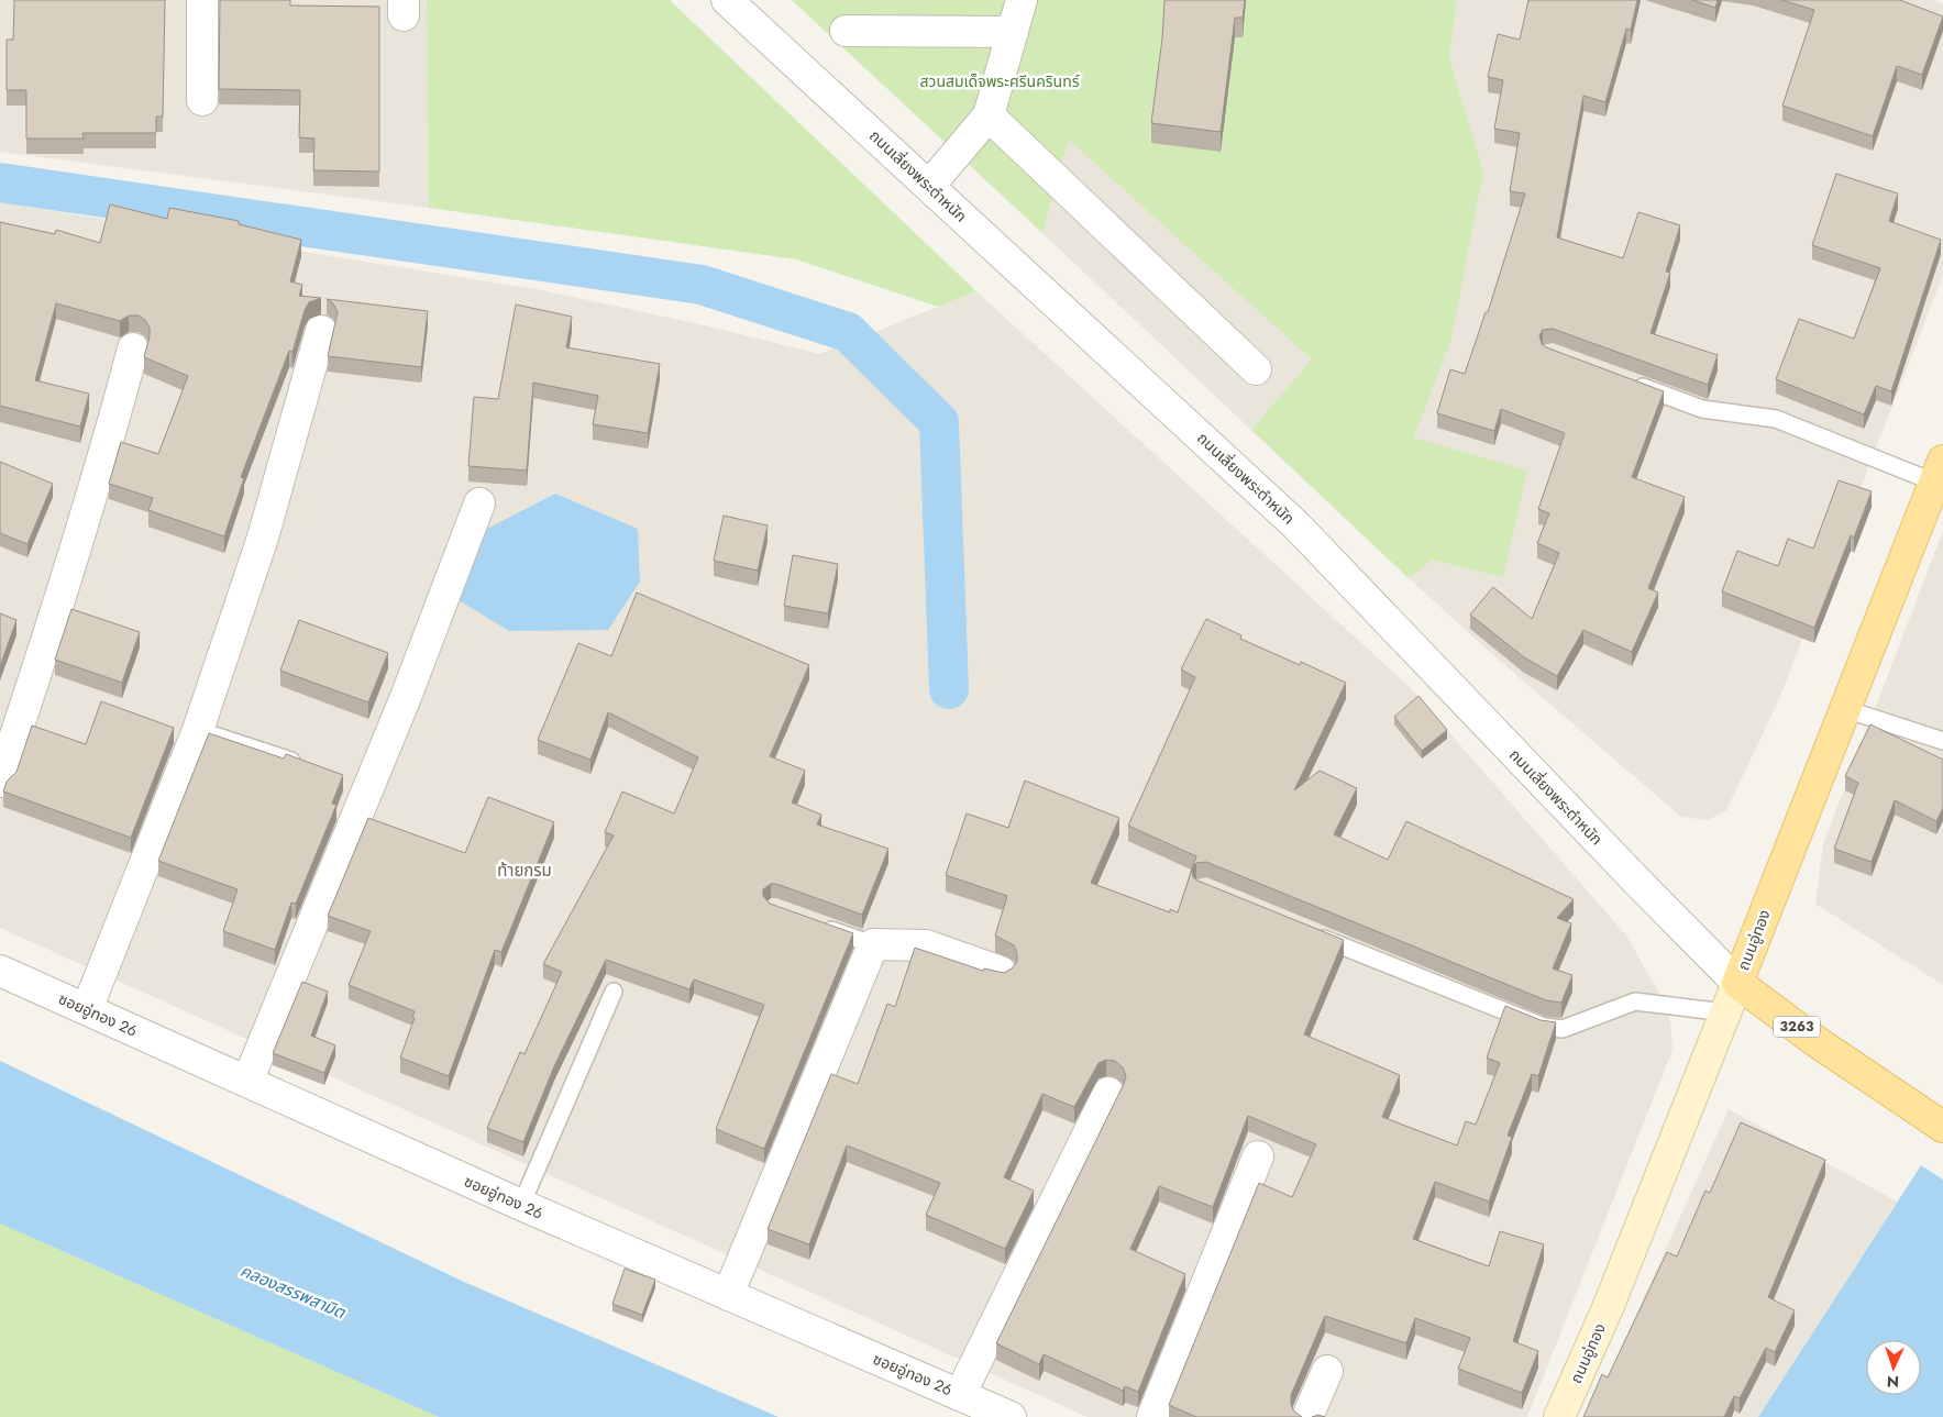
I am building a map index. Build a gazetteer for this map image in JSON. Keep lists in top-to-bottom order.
{
  "streets": {
    "main road": ["ถนนอู่ทอง", "3263"],
    "street": ["ถนนเลี่ยงพระตำหนัก", "ซอยอู่ทอง 26"]
  },
  "crossings": [
    ["ถนนเลี่ยงพระตำหนัก", "ถนนอู่ทอง"],
    ["ถนนเลี่ยงพระตำหนัก", "3263"],
    ["ถนนอู่ทอง", "3263"]
  ],
  "districts": ["ท้ายกรม"],
  "water": ["คลองสรรพสามิต"],
  "parks": ["สวนสมเด็จพระศรีนครินทร์"],
  "north": "bottom"
}
